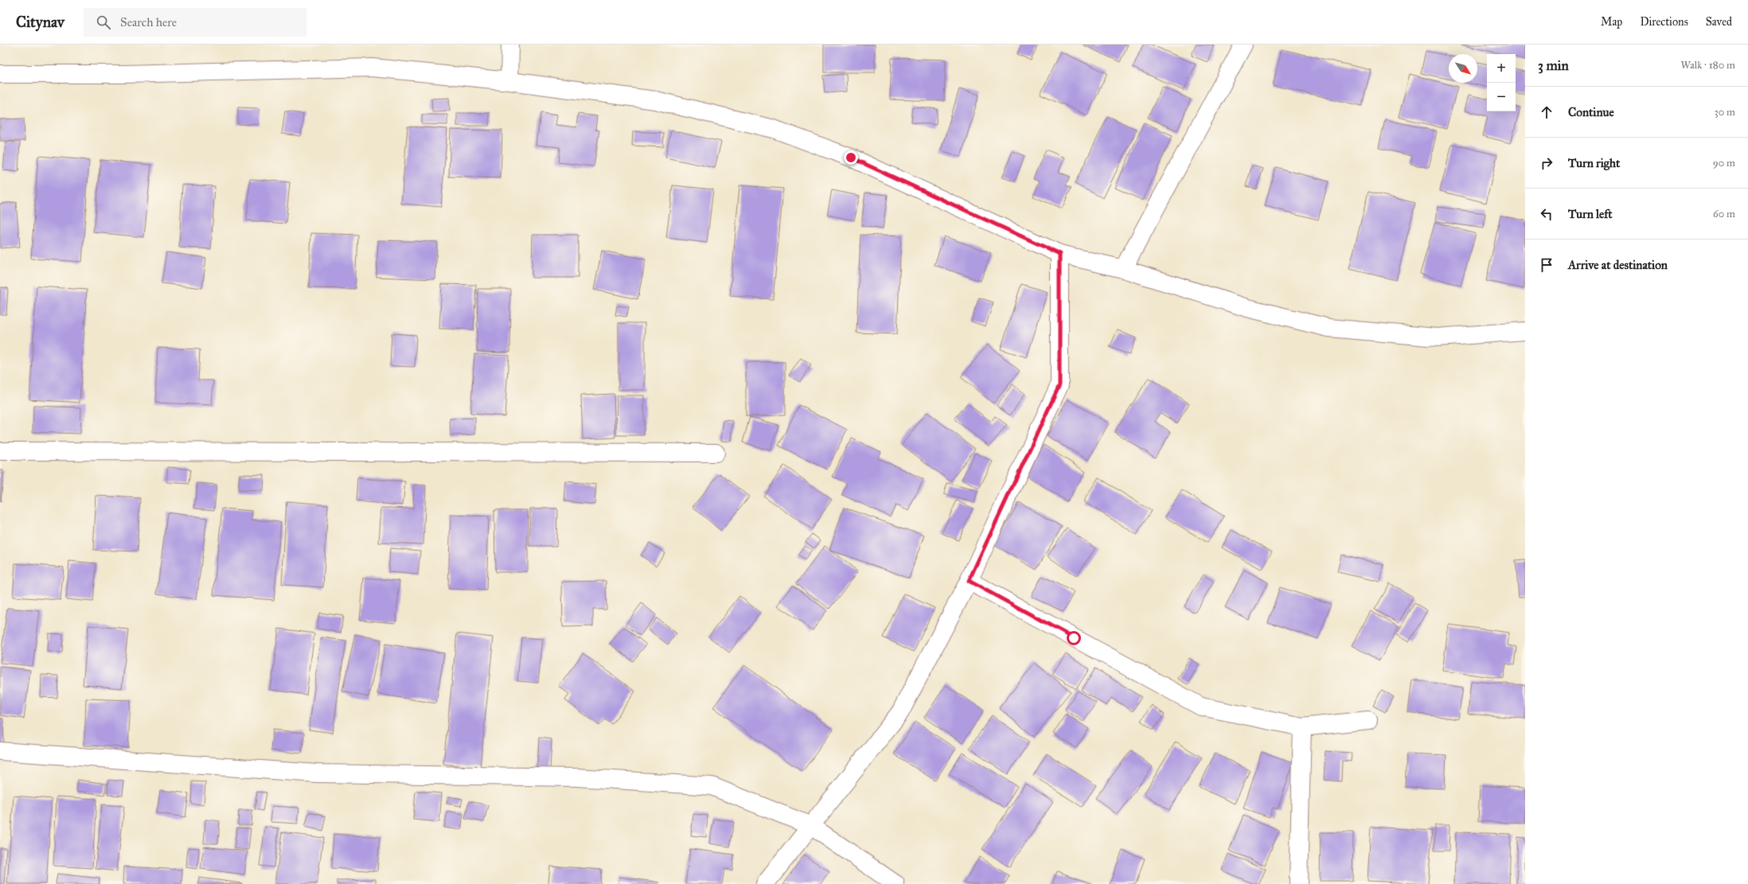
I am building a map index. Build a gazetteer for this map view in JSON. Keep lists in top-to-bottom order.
{
  "north": "bottom right",
  "page": {
    "header": "Citynav",
    "search": "Search here",
    "nav": ["Map", "Directions", "Saved"],
    "heading": ["3 min", "Walk · 180 m"],
    "map_buttons": ["+", "−"],
    "list": [
      ["Continue", "30 m"],
      ["Turn right", "90 m"],
      ["Turn left", "60 m"],
      "Arrive at destination"
    ]
  }
}
